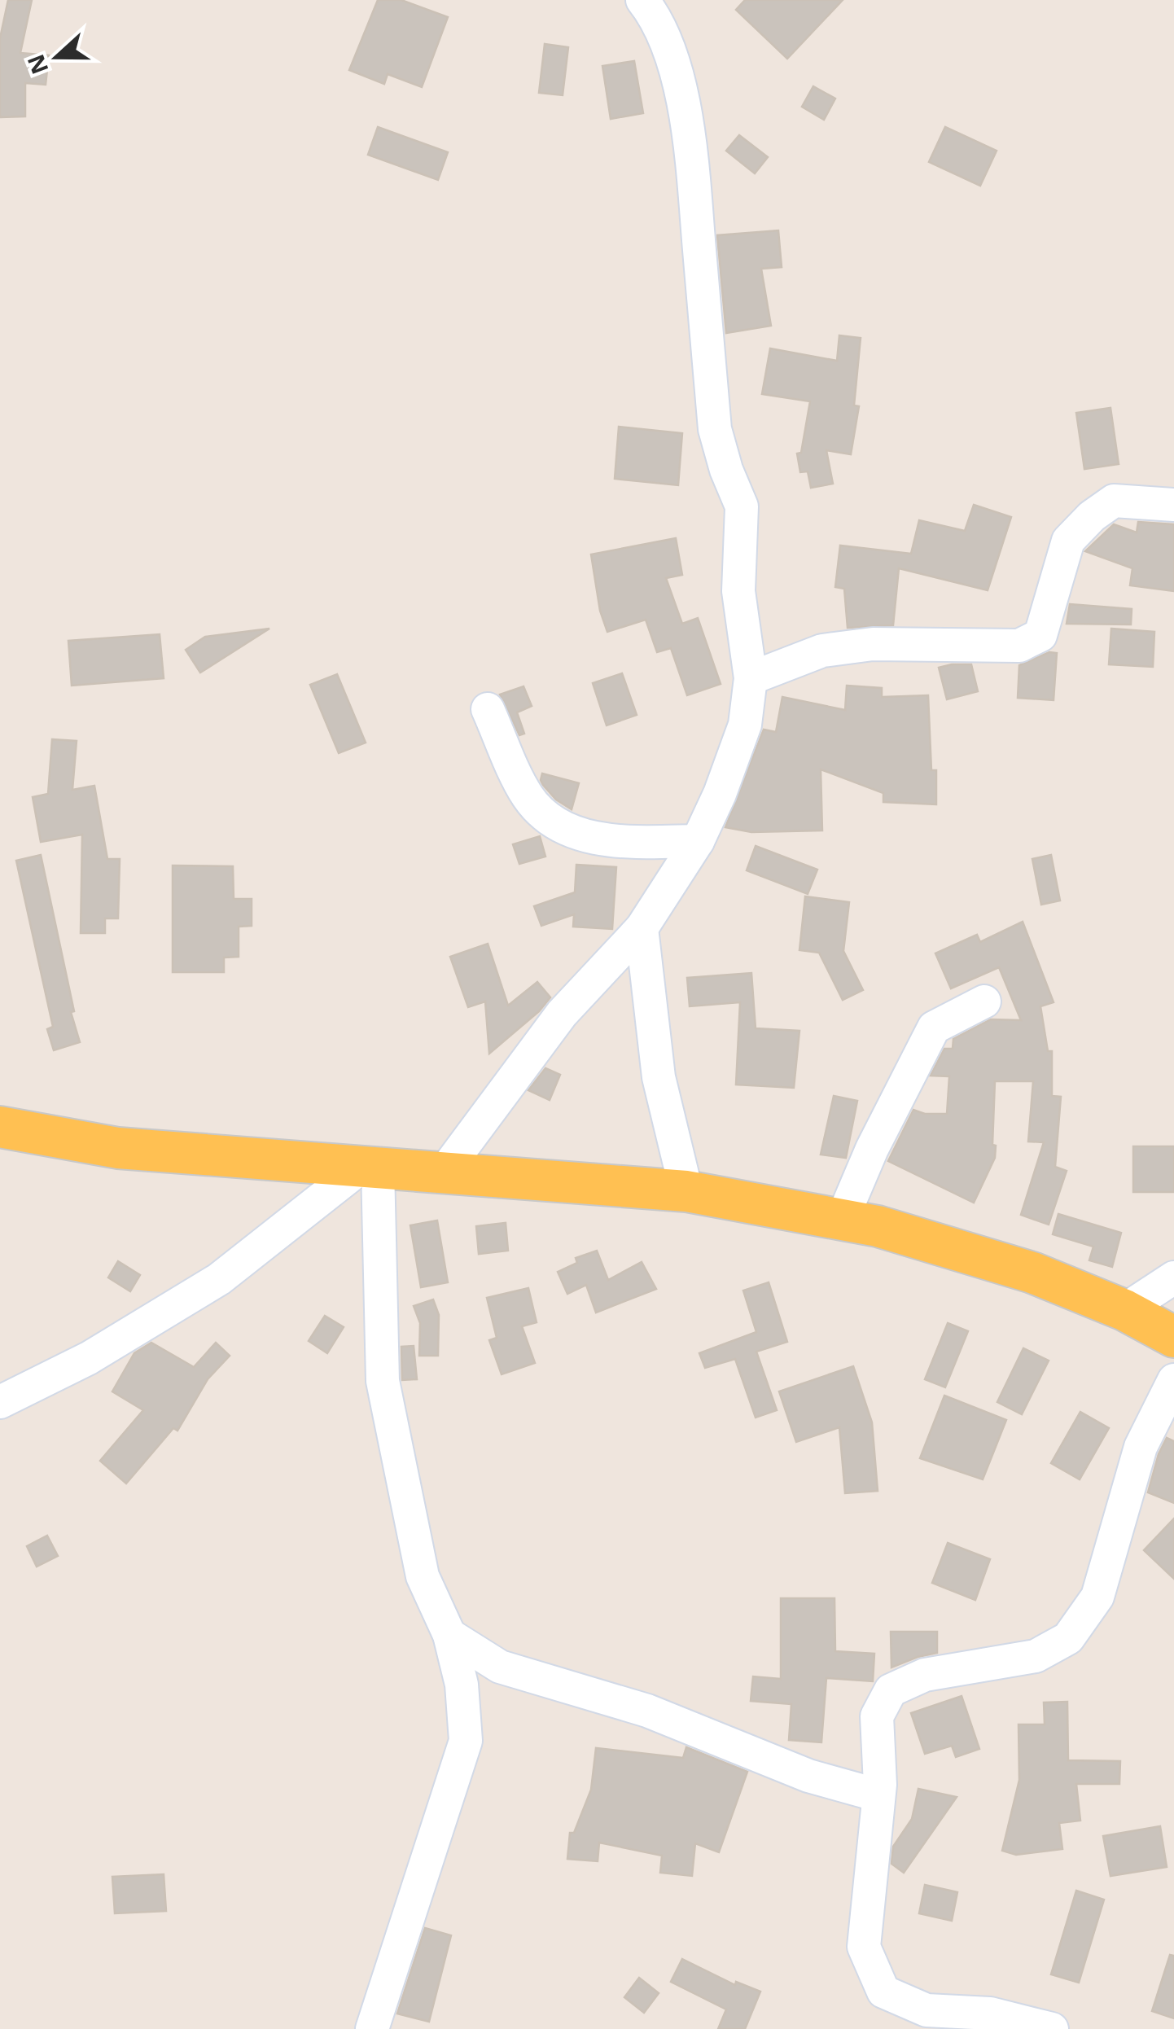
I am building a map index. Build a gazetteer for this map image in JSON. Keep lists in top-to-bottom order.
{
  "north": "left"
}
